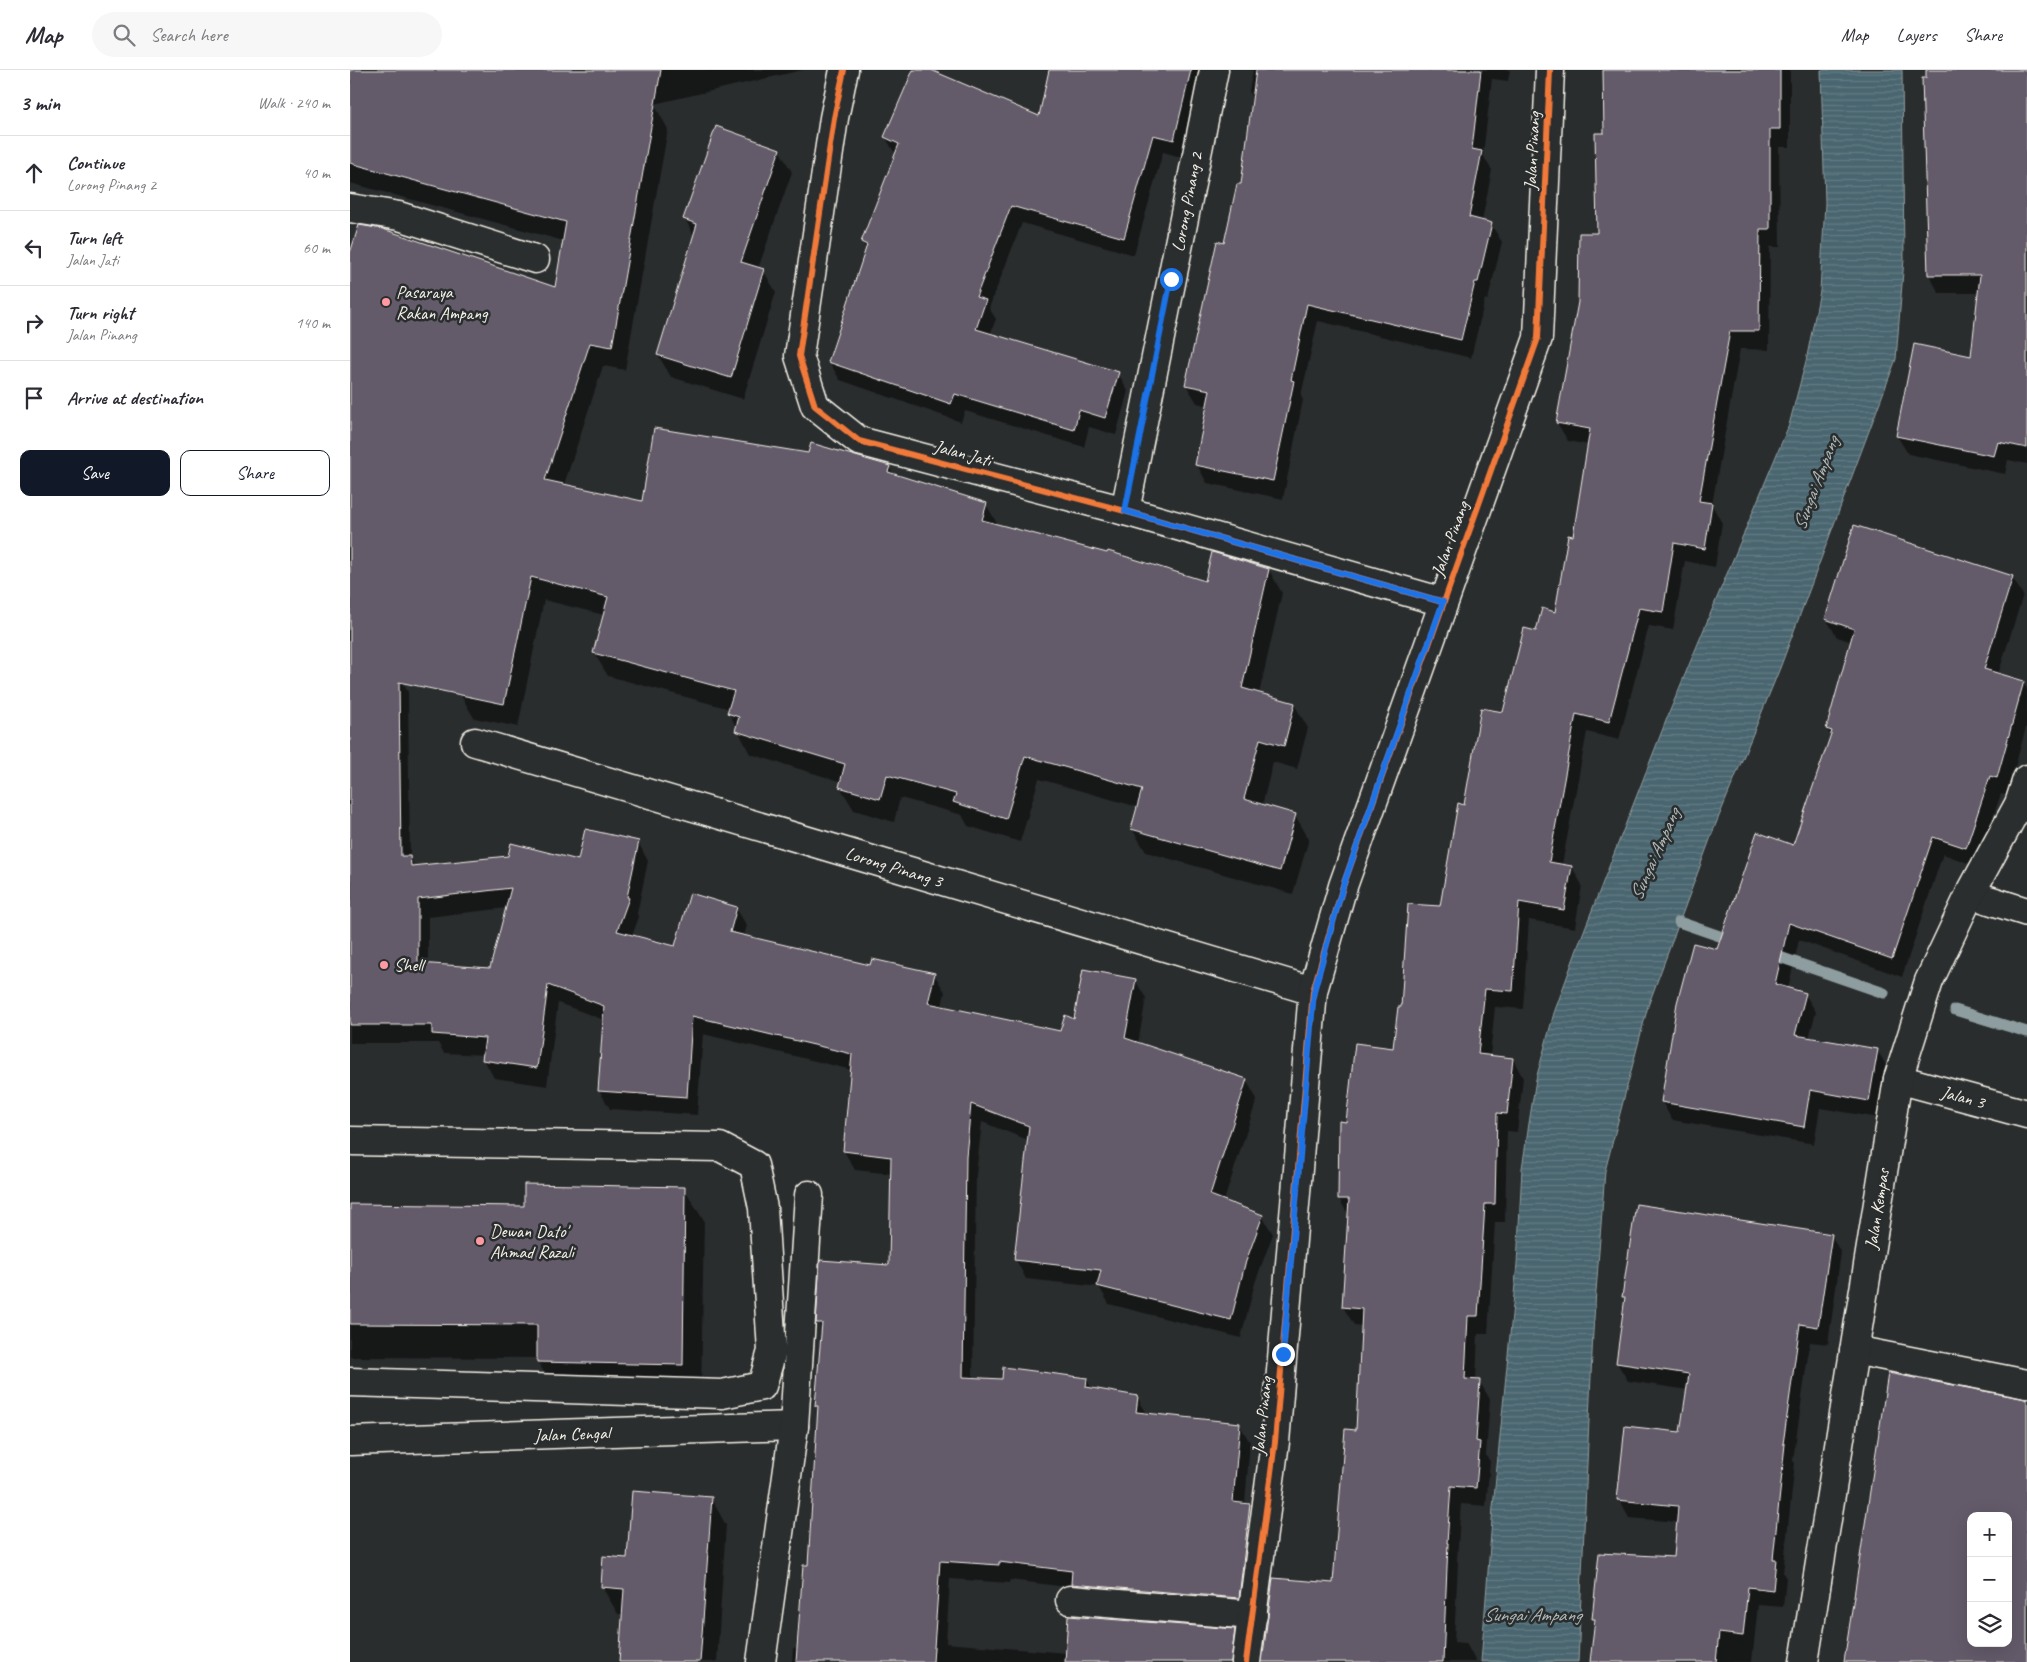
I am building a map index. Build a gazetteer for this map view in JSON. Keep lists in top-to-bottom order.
{
  "streets": {
    "street": [
      "Jalan Pinang",
      "Lorong Pinang 2",
      "Jalan Jati",
      "Lorong Pinang 3",
      "Jalan 3",
      "Jalan Kempas",
      "Jalan Cengal"
    ]
  },
  "crossings": [
    ["Jalan Pinang", "Jalan Jati"],
    ["Jalan Pinang", "Lorong Pinang 3"],
    ["Lorong Pinang 2", "Jalan Jati"],
    ["Jalan 3", "Jalan Kempas"]
  ],
  "water": ["Sungai Ampang"],
  "places": ["Pasaraya Rakan Ampang", "Shell", "Dewan Dato' Ahmad Razali"],
  "page": {
    "header": "Map",
    "search": "Search here",
    "nav": ["Map", "Layers", "Share"],
    "heading": ["3 min", "Walk · 240 m"],
    "list": [
      ["Continue", "Lorong Pinang 2", "40 m"],
      ["Turn left", "Jalan Jati", "60 m"],
      ["Turn right", "Jalan Pinang", "140 m"],
      "Arrive at destination"
    ],
    "buttons": ["Save", "Share"],
    "map_buttons": ["+", "−"]
  }
}
